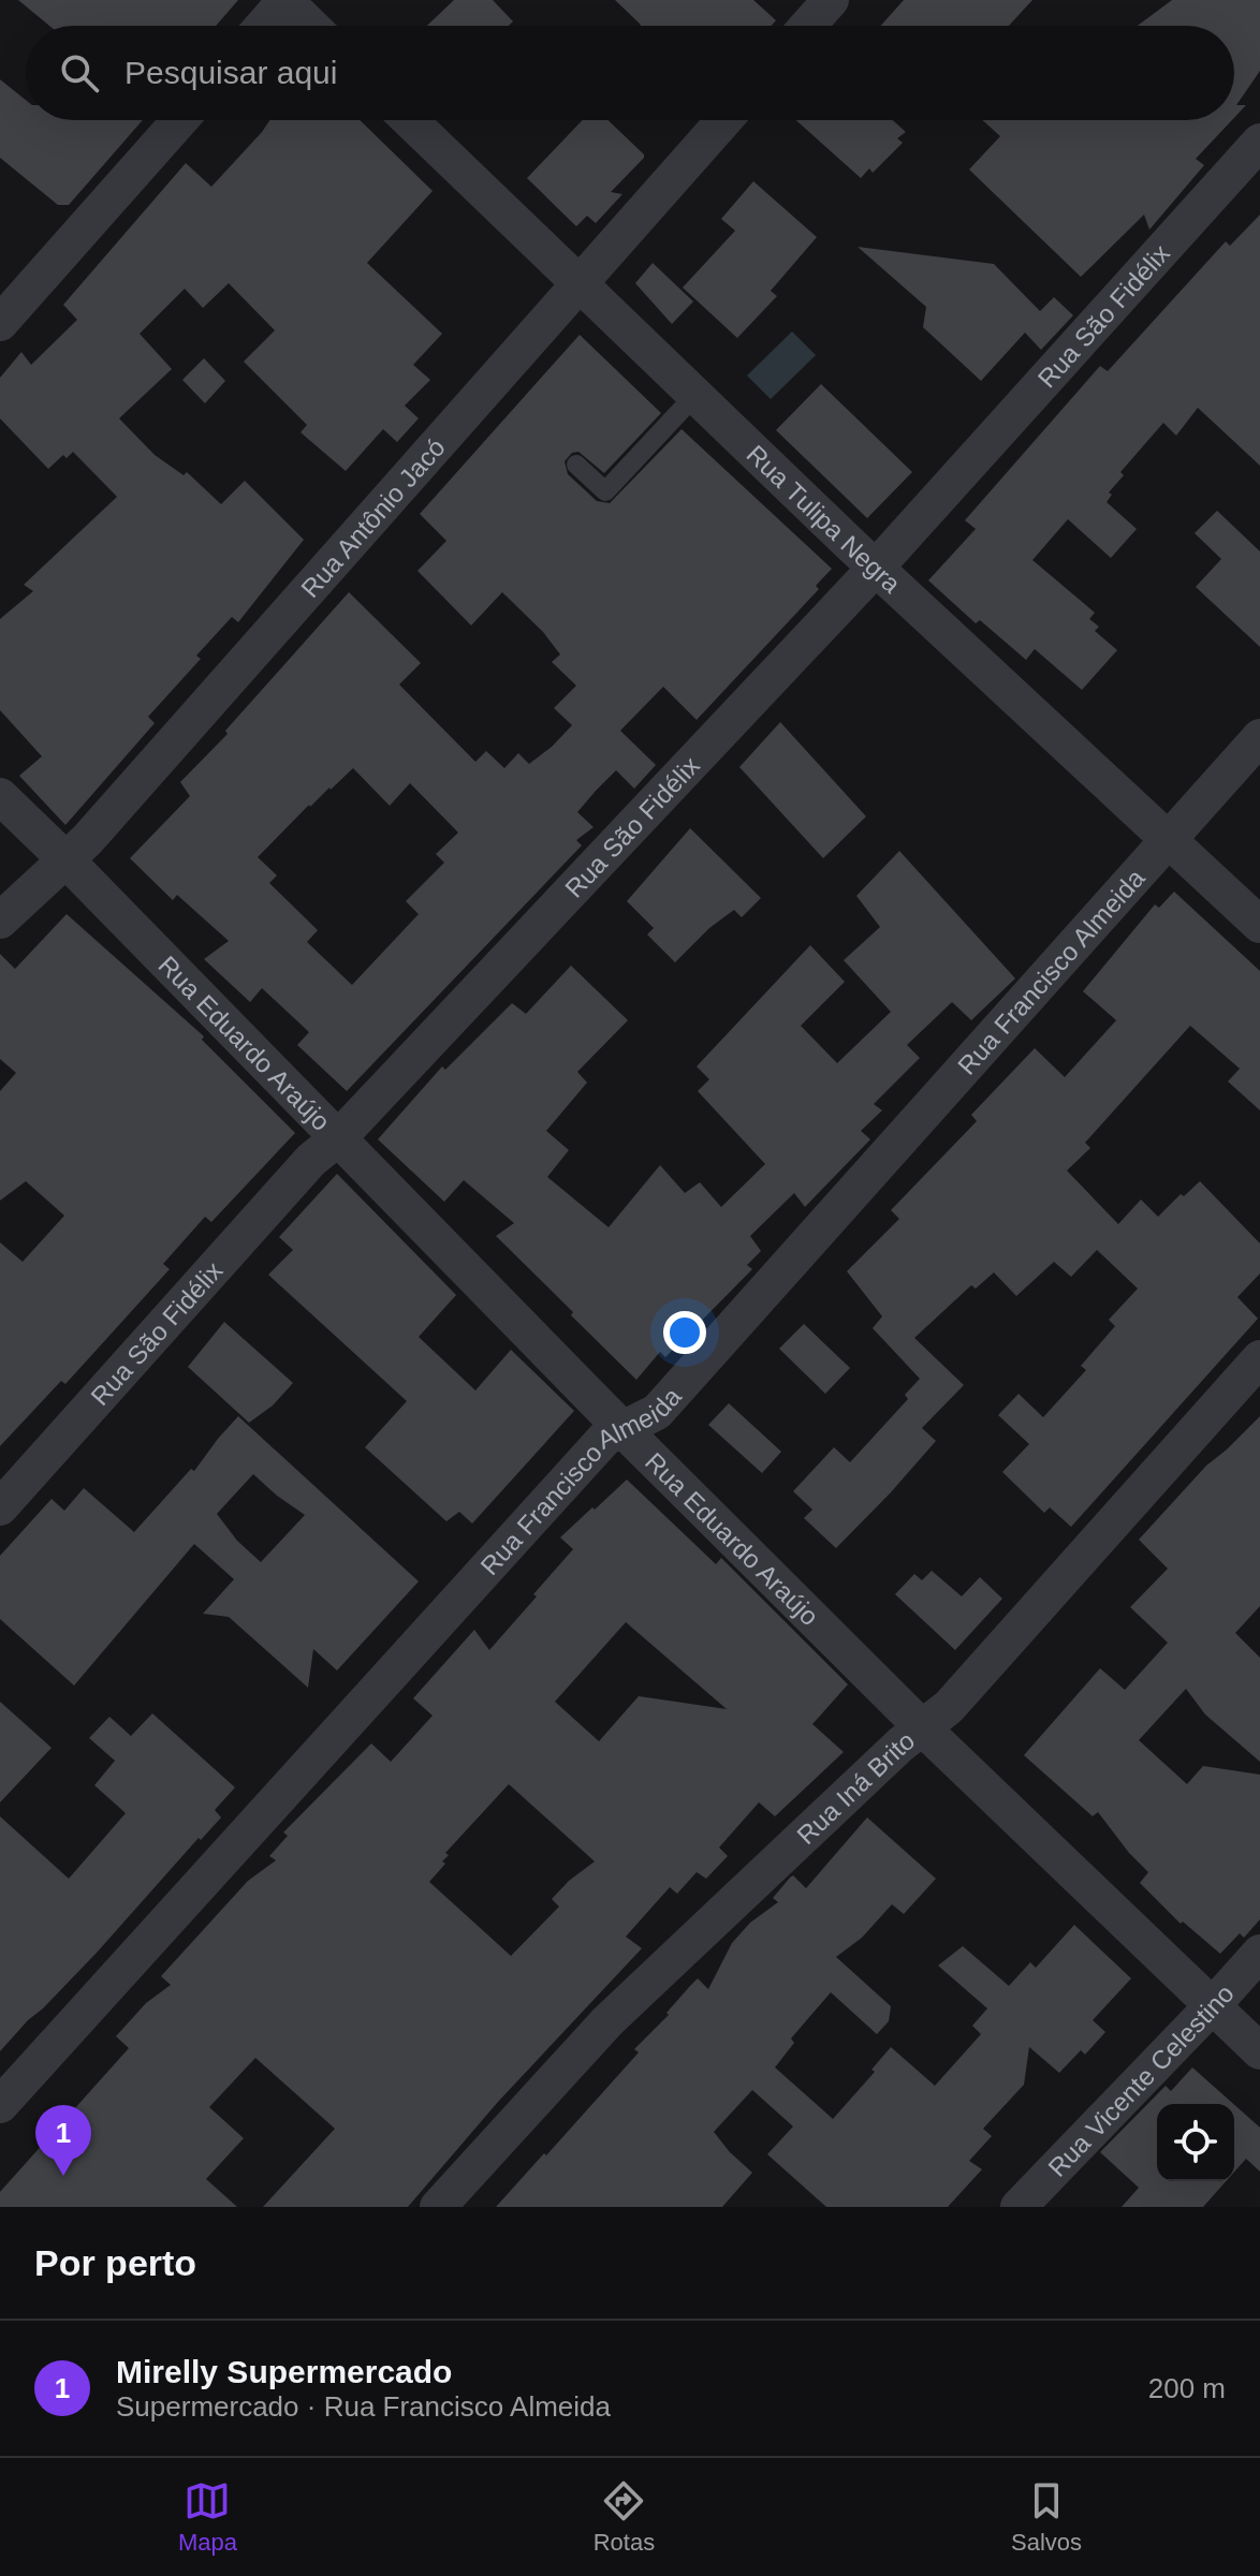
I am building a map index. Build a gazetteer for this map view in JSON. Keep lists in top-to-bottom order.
{
  "streets": {
    "street": [
      "Rua São Fidélix",
      "Rua Antônio Jacó",
      "Rua Tulipa Negra",
      "Rua Francisco Almeida",
      "Rua Eduardo Araújo",
      "Rua Iná Brito",
      "Rua Vicente Celestino"
    ]
  },
  "crossings": [
    ["Rua São Fidélix", "Rua Tulipa Negra"],
    ["Rua São Fidélix", "Rua Eduardo Araújo"],
    ["Rua Antônio Jacó", "Rua Tulipa Negra"],
    ["Rua Antônio Jacó", "Rua Eduardo Araújo"],
    ["Rua Tulipa Negra", "Rua Francisco Almeida"],
    ["Rua Francisco Almeida", "Rua Eduardo Araújo"],
    ["Rua Eduardo Araújo", "Rua Iná Brito"],
    ["Rua Eduardo Araújo", "Rua Vicente Celestino"]
  ],
  "page": {
    "search": "Pesquisar aqui",
    "pins": "1",
    "heading": "Por perto",
    "list": [
      {
        "mark": "1",
        "name": "Mirelly Supermercado",
        "note": "Supermercado · Rua Francisco Almeida",
        "value": "200 m"
      }
    ],
    "nav": ["Mapa", "Rotas", "Salvos"]
  }
}
